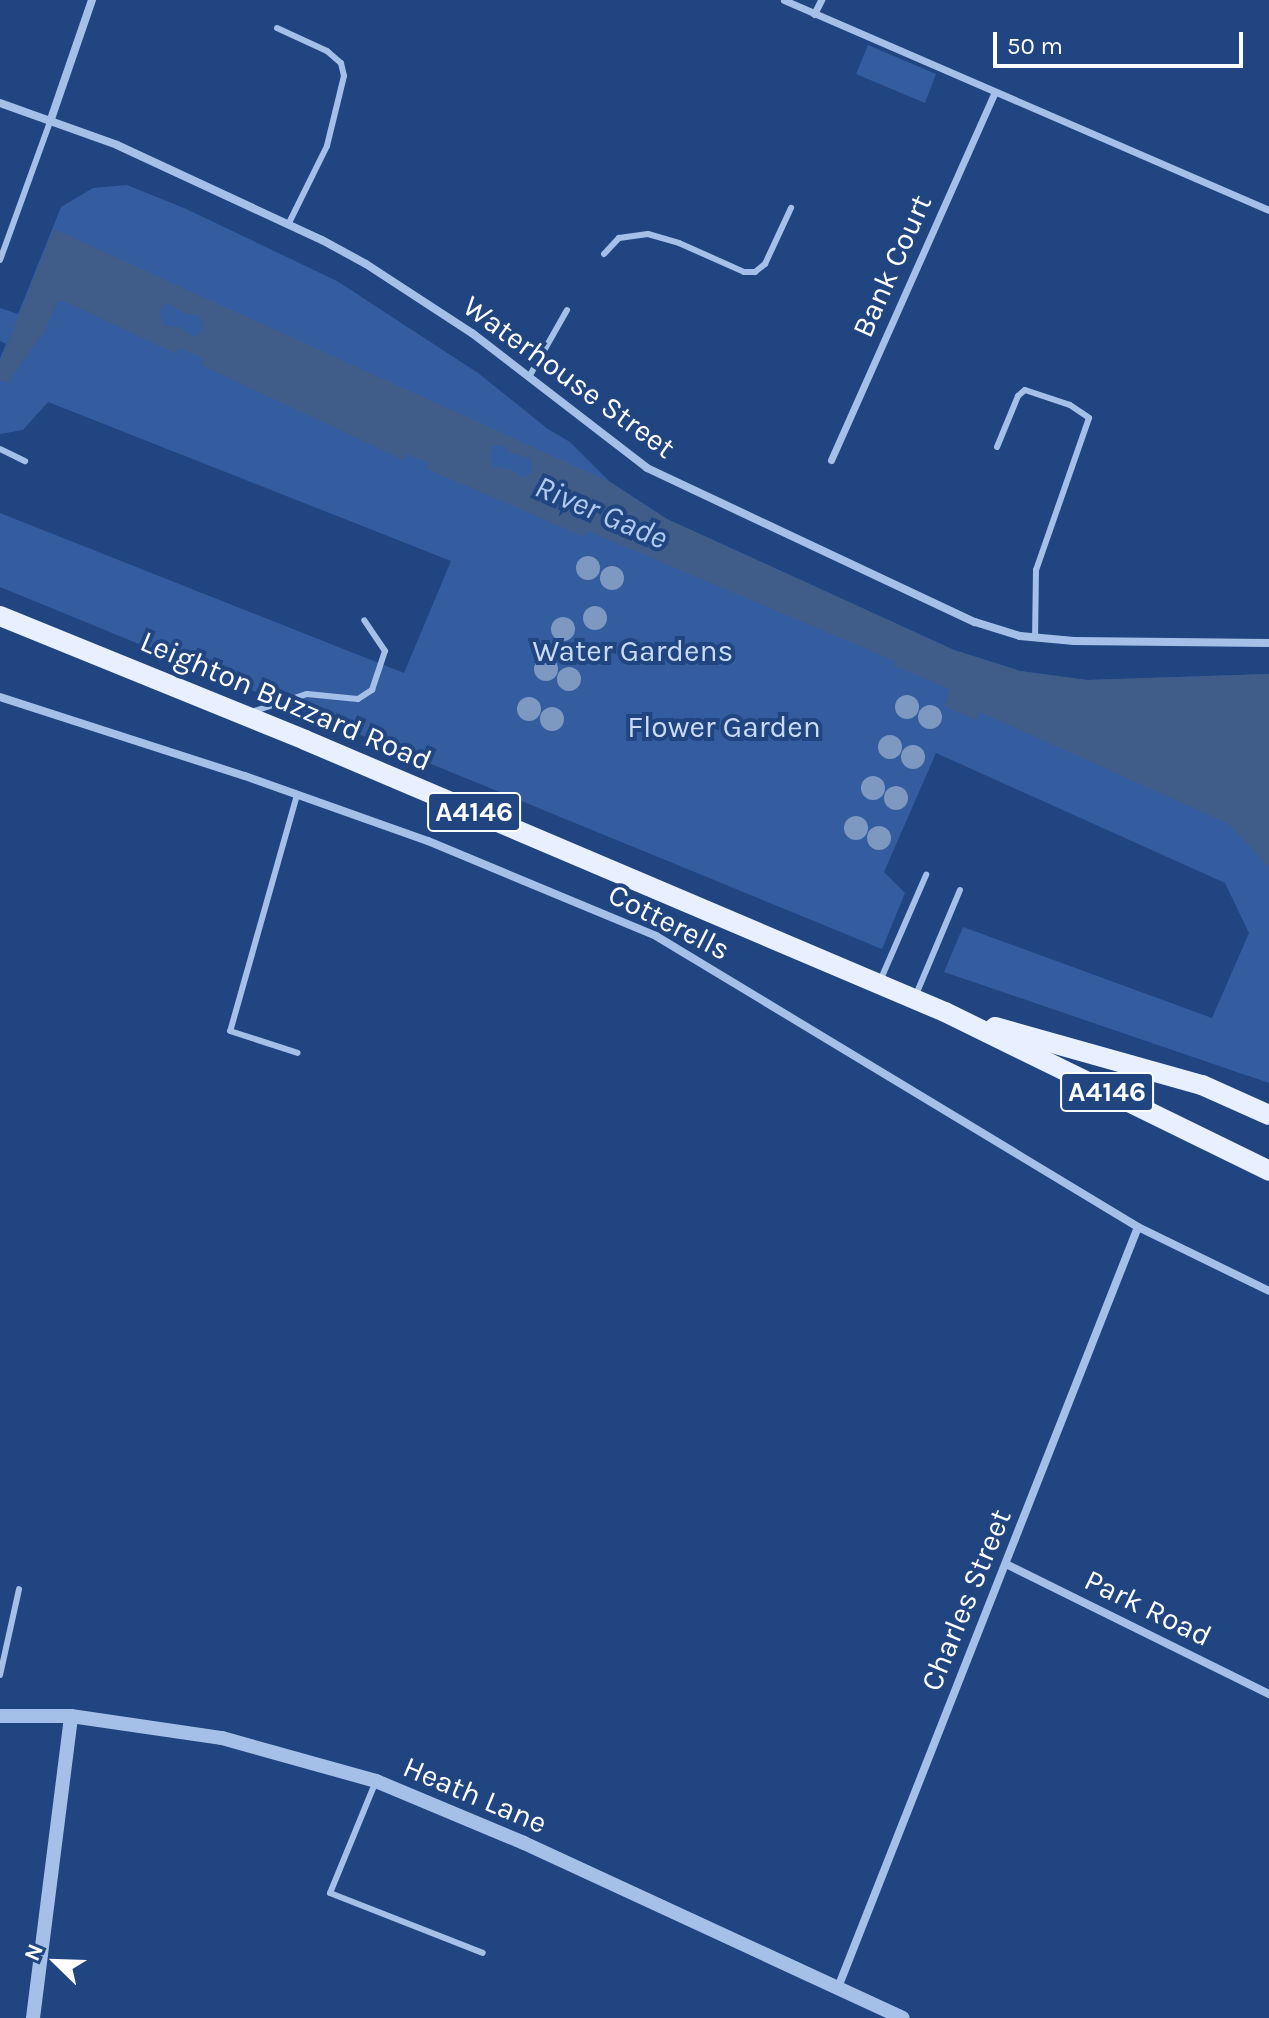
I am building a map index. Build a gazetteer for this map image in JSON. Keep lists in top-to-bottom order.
{
  "streets": {
    "main road": ["Leighton Buzzard Road", "A4146"],
    "street": [
      "Bank Court",
      "Waterhouse Street",
      "Cotterells",
      "Charles Street",
      "Park Road",
      "Heath Lane"
    ]
  },
  "crossings": [
    ["Cotterells", "Charles Street"],
    ["Charles Street", "Park Road"],
    ["Charles Street", "Heath Lane"]
  ],
  "water": ["River Gade"],
  "parks": ["Water Gardens", "Flower Garden"],
  "scale_bar": "50 m",
  "north": "top left"
}
